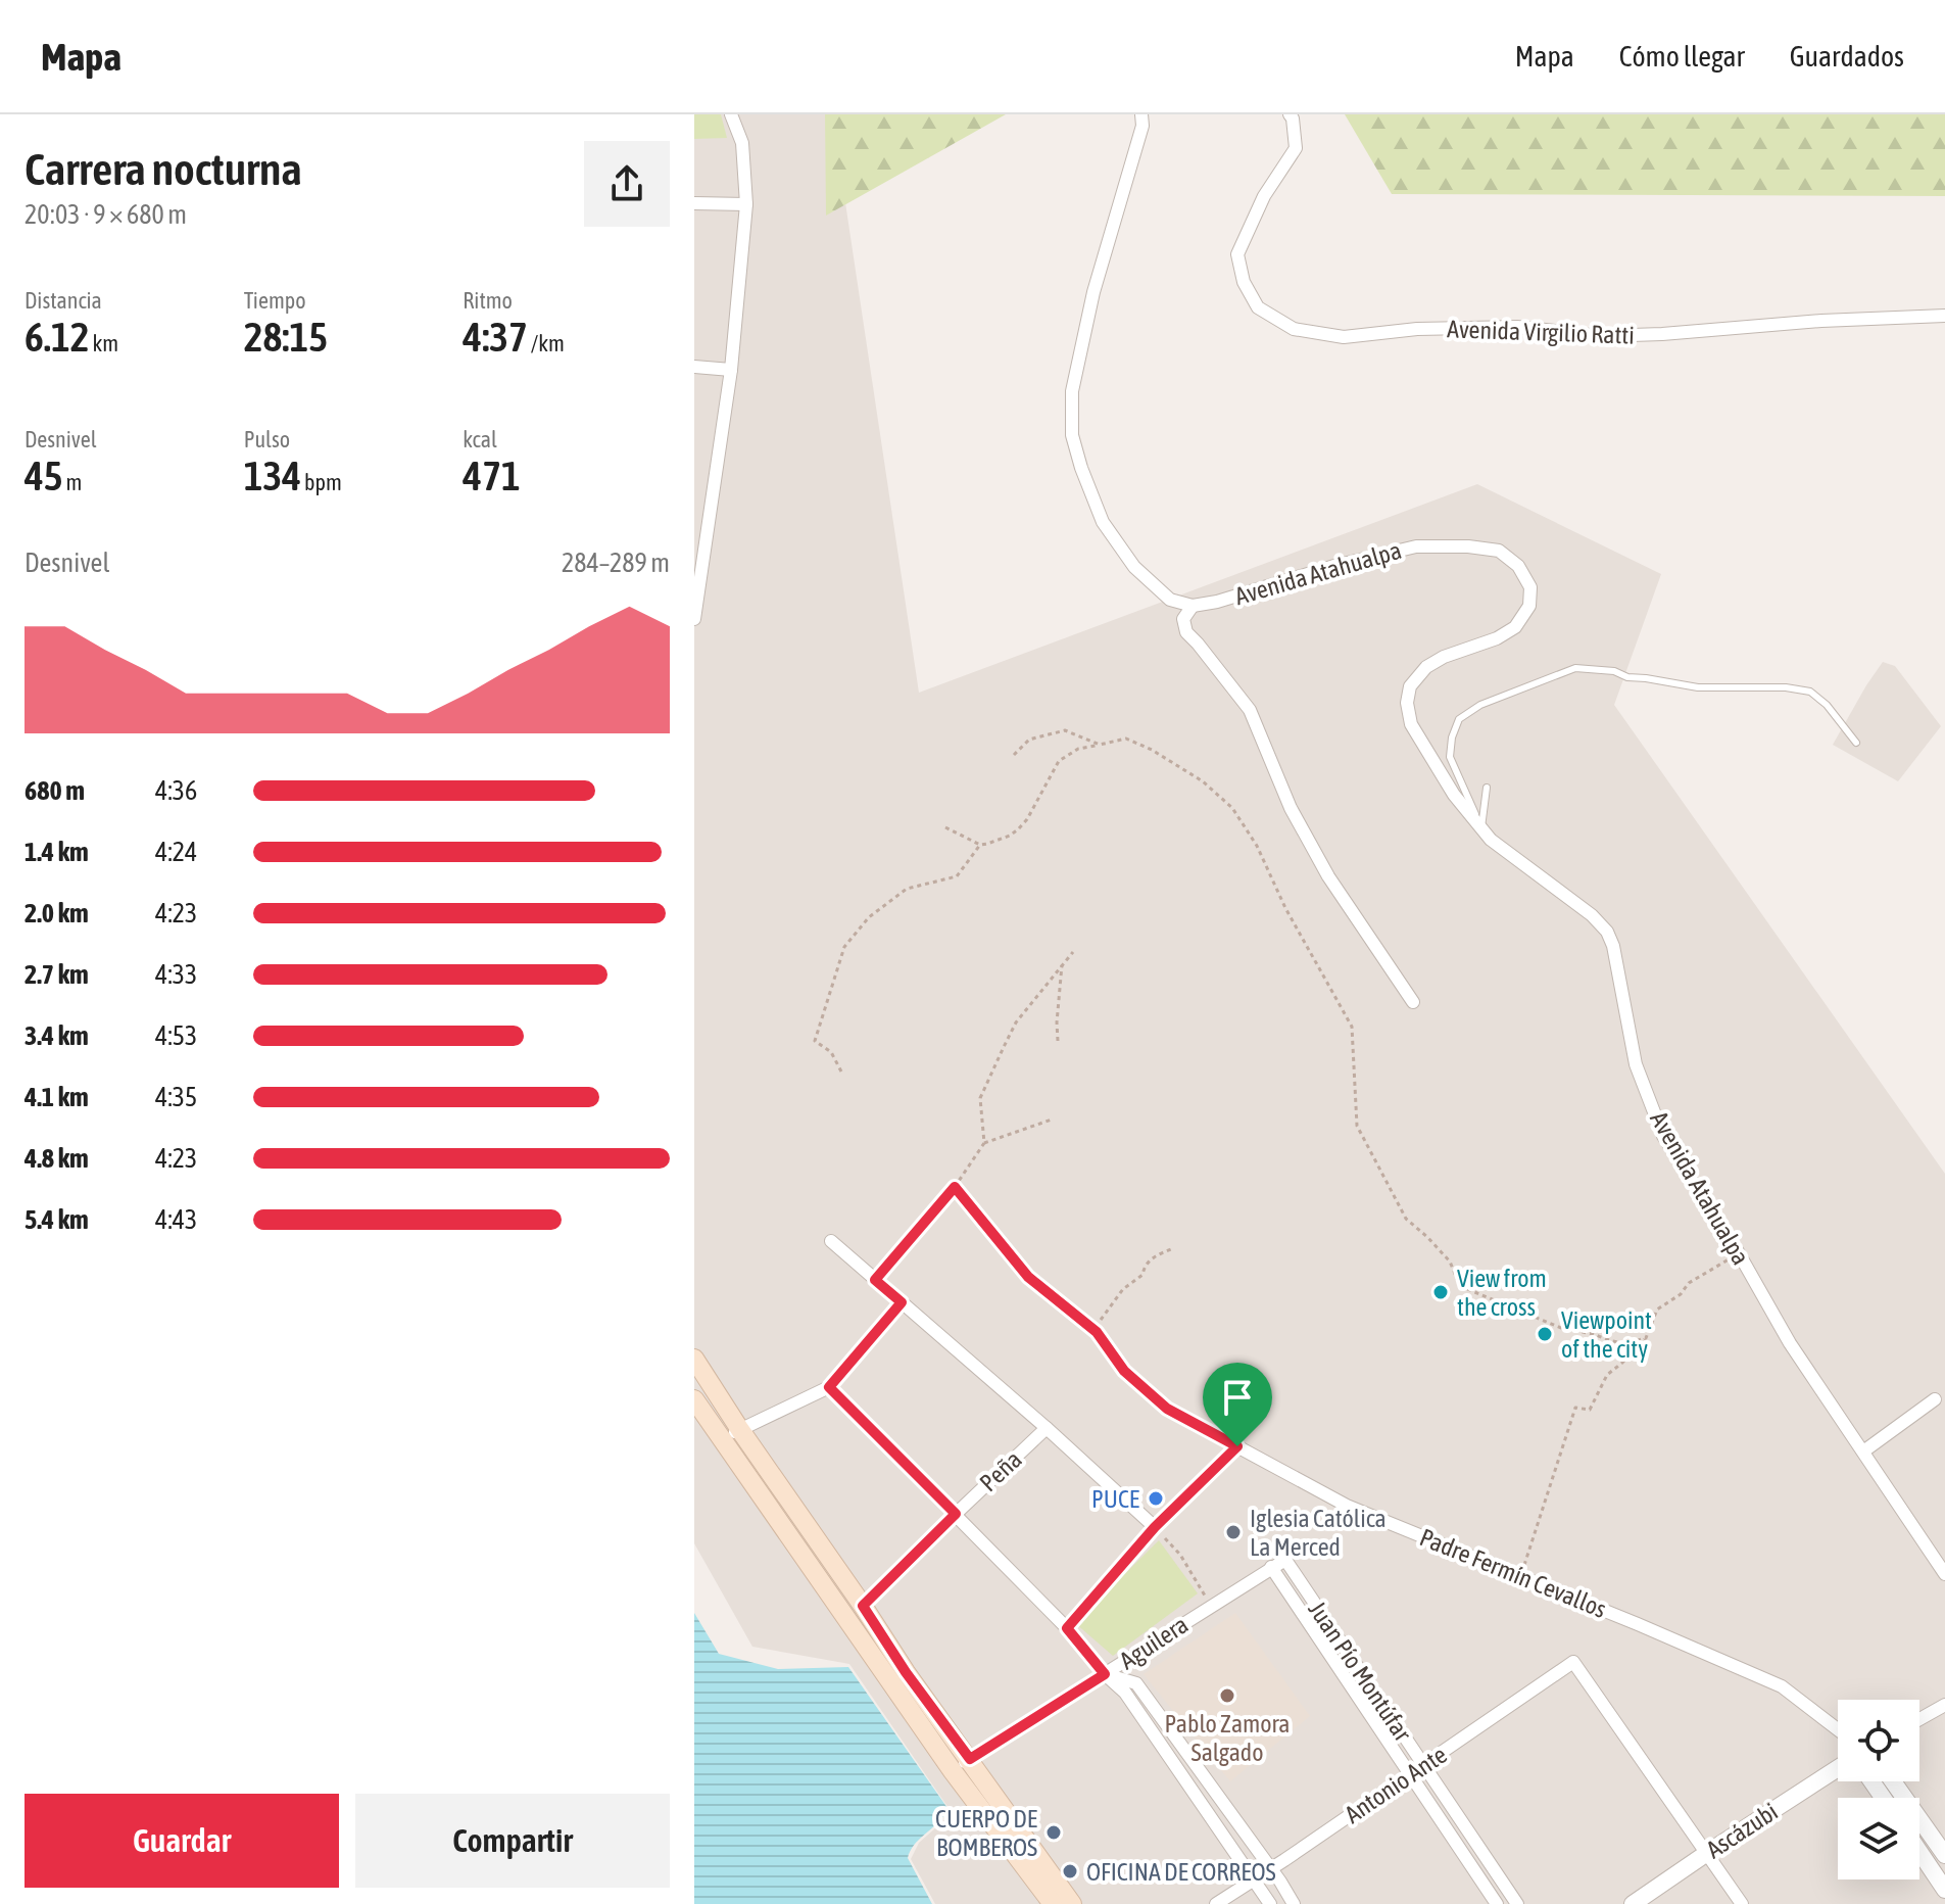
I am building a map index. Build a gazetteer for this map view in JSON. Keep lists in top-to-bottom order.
{
  "streets": {
    "street": [
      "Avenida Virgilio Ratti",
      "Avenida Atahualpa",
      "Peña",
      "Padre Fermín Cevallos",
      "Aguilera",
      "Juan Pío Montúfar",
      "Antonio Ante",
      "Ascázubi"
    ]
  },
  "crossings": [
    ["Aguilera", "Juan Pío Montúfar"],
    ["Juan Pío Montúfar", "Antonio Ante"],
    ["Antonio Ante", "Ascázubi"]
  ],
  "places": [
    "View from the cross",
    "Viewpoint of the city",
    "PUCE",
    "Iglesia Católica La Merced",
    "Pablo Zamora Salgado",
    "CUERPO DE BOMBEROS",
    "OFICINA DE CORREOS"
  ],
  "page": {
    "header": "Mapa",
    "nav": ["Mapa", "Cómo llegar", "Guardados"],
    "heading": ["Carrera nocturna", "20:03 · 9 × 680 m"],
    "stats": [
      ["Distancia", "6.12 km"],
      ["Tiempo", "28:15"],
      ["Ritmo", "4:37 /km"],
      ["Desnivel", "45 m"],
      ["Pulso", "134 bpm"],
      ["kcal", "471"]
    ],
    "chart": ["Desnivel", "284–289 m"],
    "list": [
      {
        "name": "680 m",
        "note": "4:36"
      },
      {
        "name": "1.4 km",
        "note": "4:24"
      },
      {
        "name": "2.0 km",
        "note": "4:23"
      },
      {
        "name": "2.7 km",
        "note": "4:33"
      },
      {
        "name": "3.4 km",
        "note": "4:53"
      },
      {
        "name": "4.1 km",
        "note": "4:35"
      },
      {
        "name": "4.8 km",
        "note": "4:23"
      },
      {
        "name": "5.4 km",
        "note": "4:43"
      }
    ],
    "buttons": ["Guardar", "Compartir"]
  }
}
